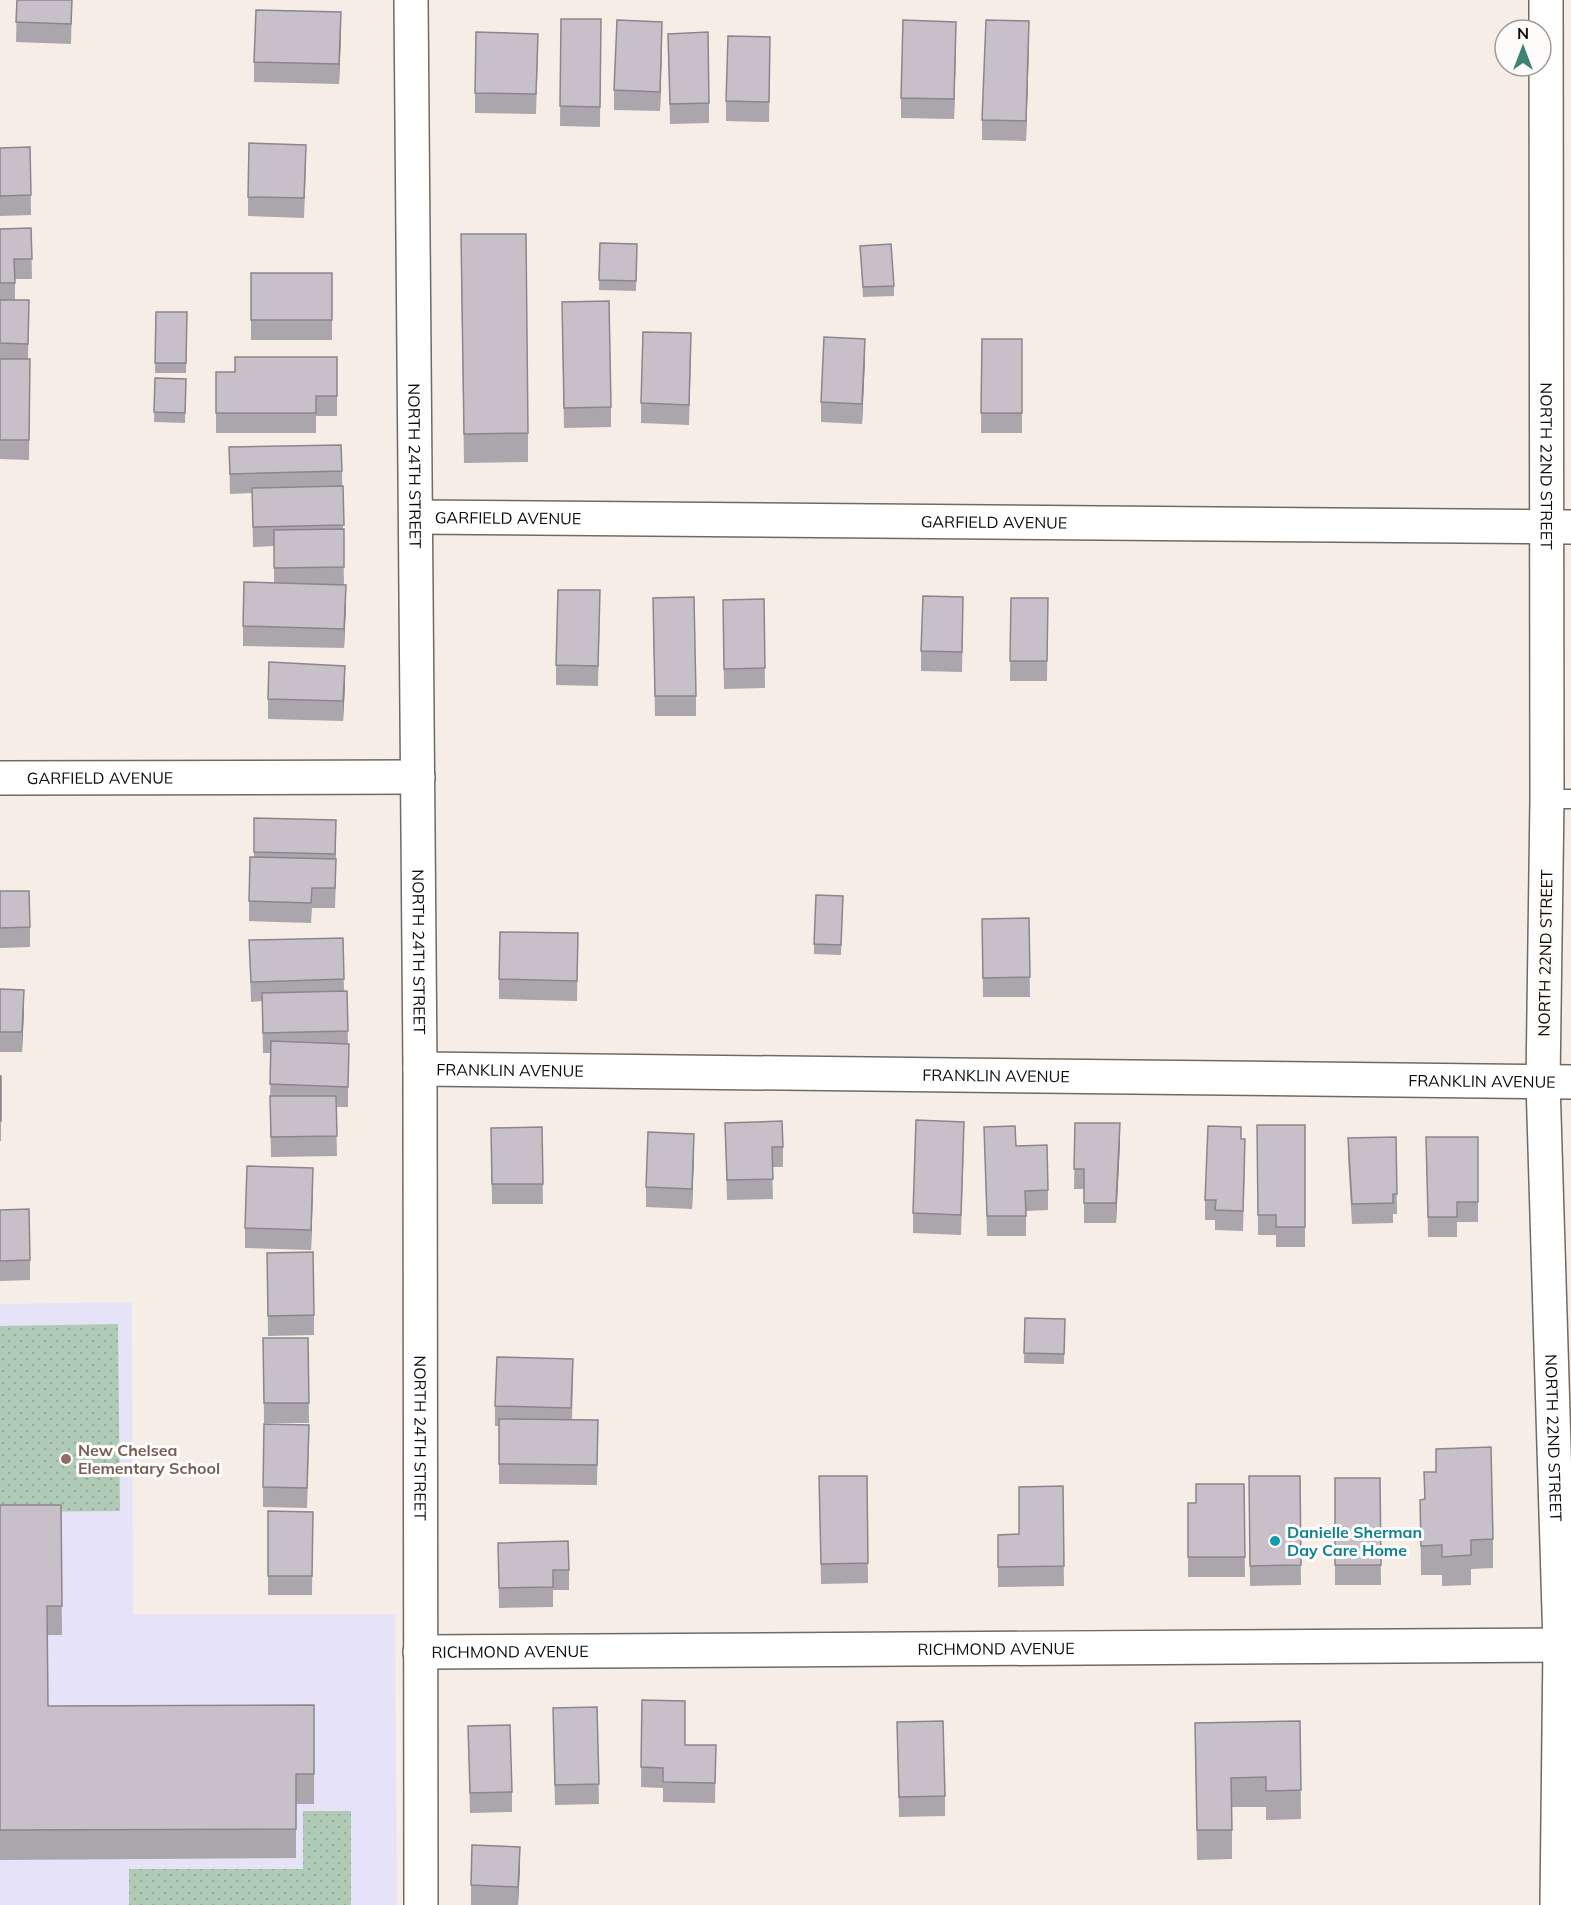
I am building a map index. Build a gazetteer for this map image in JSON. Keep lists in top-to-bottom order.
{
  "streets": {
    "street": [
      "NORTH 24TH STREET",
      "NORTH 22ND STREET",
      "GARFIELD AVENUE",
      "FRANKLIN AVENUE",
      "RICHMOND AVENUE"
    ]
  },
  "crossings": [
    ["NORTH 24TH STREET", "GARFIELD AVENUE"],
    ["NORTH 24TH STREET", "FRANKLIN AVENUE"],
    ["NORTH 24TH STREET", "RICHMOND AVENUE"],
    ["NORTH 22ND STREET", "GARFIELD AVENUE"],
    ["NORTH 22ND STREET", "FRANKLIN AVENUE"],
    ["NORTH 22ND STREET", "RICHMOND AVENUE"]
  ],
  "places": ["New Chelsea Elementary School", "Danielle Sherman Day Care Home"],
  "north": "top"
}
